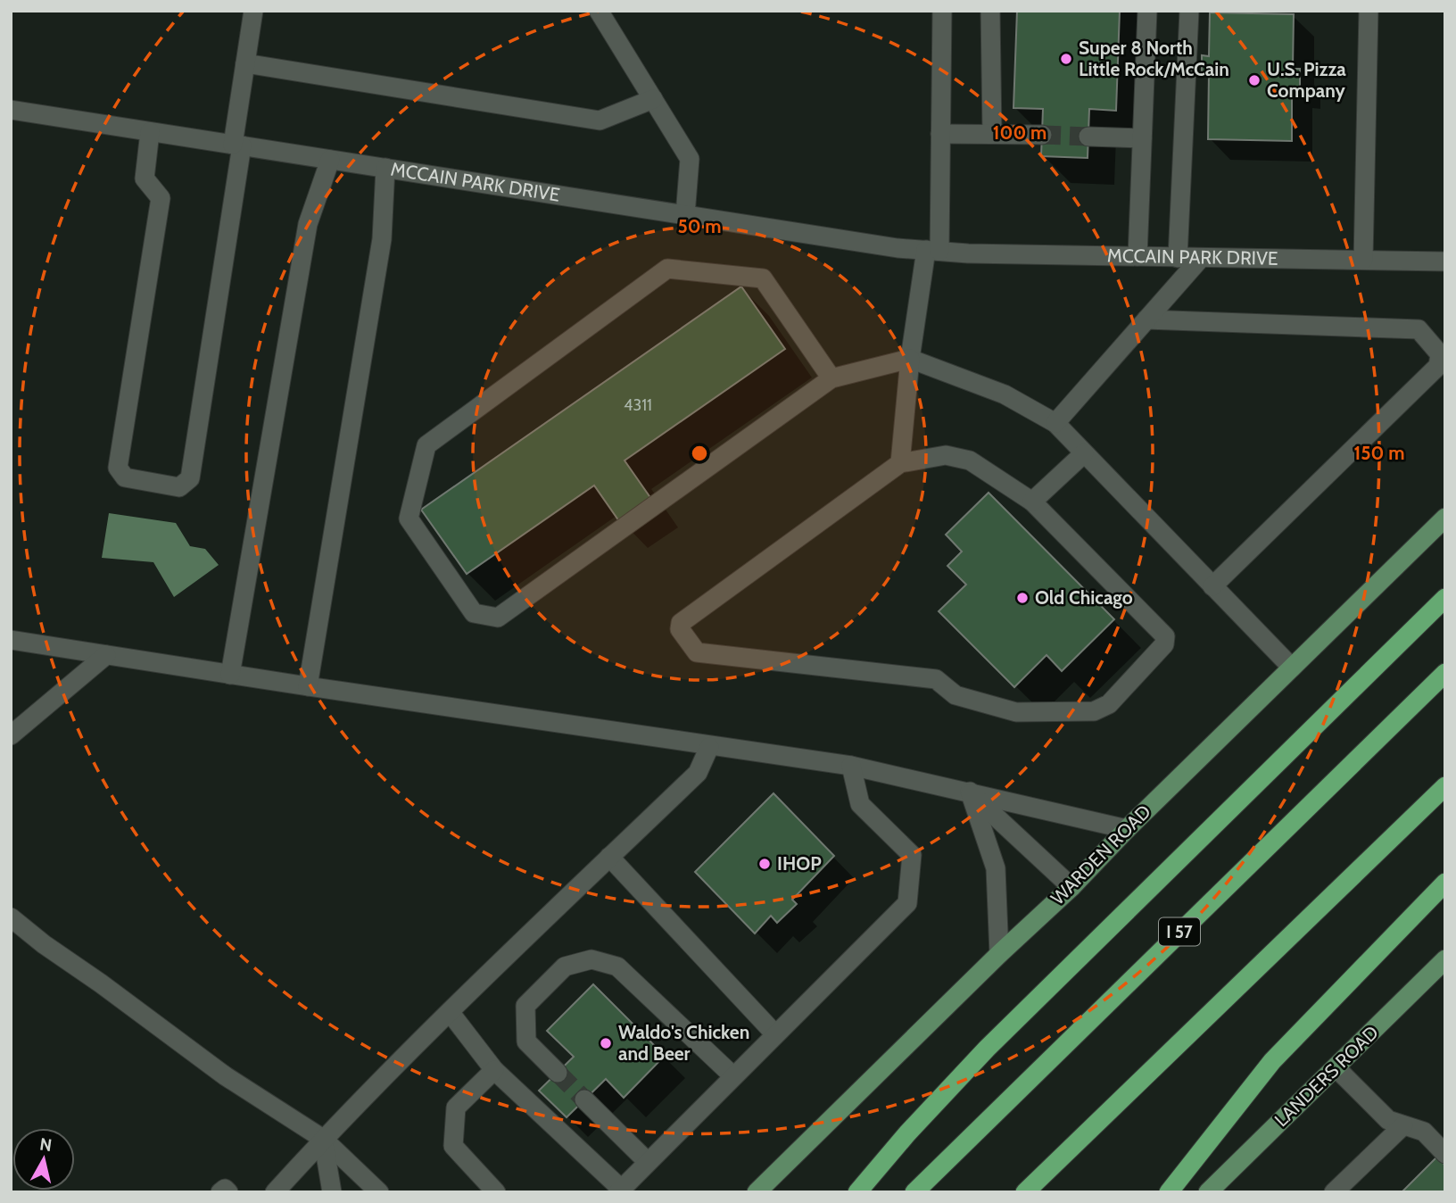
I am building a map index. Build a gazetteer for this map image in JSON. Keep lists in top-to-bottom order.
{
  "streets": {
    "highway": ["I 57"],
    "main road": ["WARDEN ROAD", "LANDERS ROAD"],
    "street": ["MCCAIN PARK DRIVE"]
  },
  "places": [
    "Super 8 North Little Rock/McCain",
    "U.S. Pizza Company",
    "Old Chicago",
    "IHOP",
    "Waldo's Chicken and Beer"
  ],
  "house_numbers": ["4311"],
  "north": "top",
  "rings": ["100 m", "50 m", "150 m"]
}
